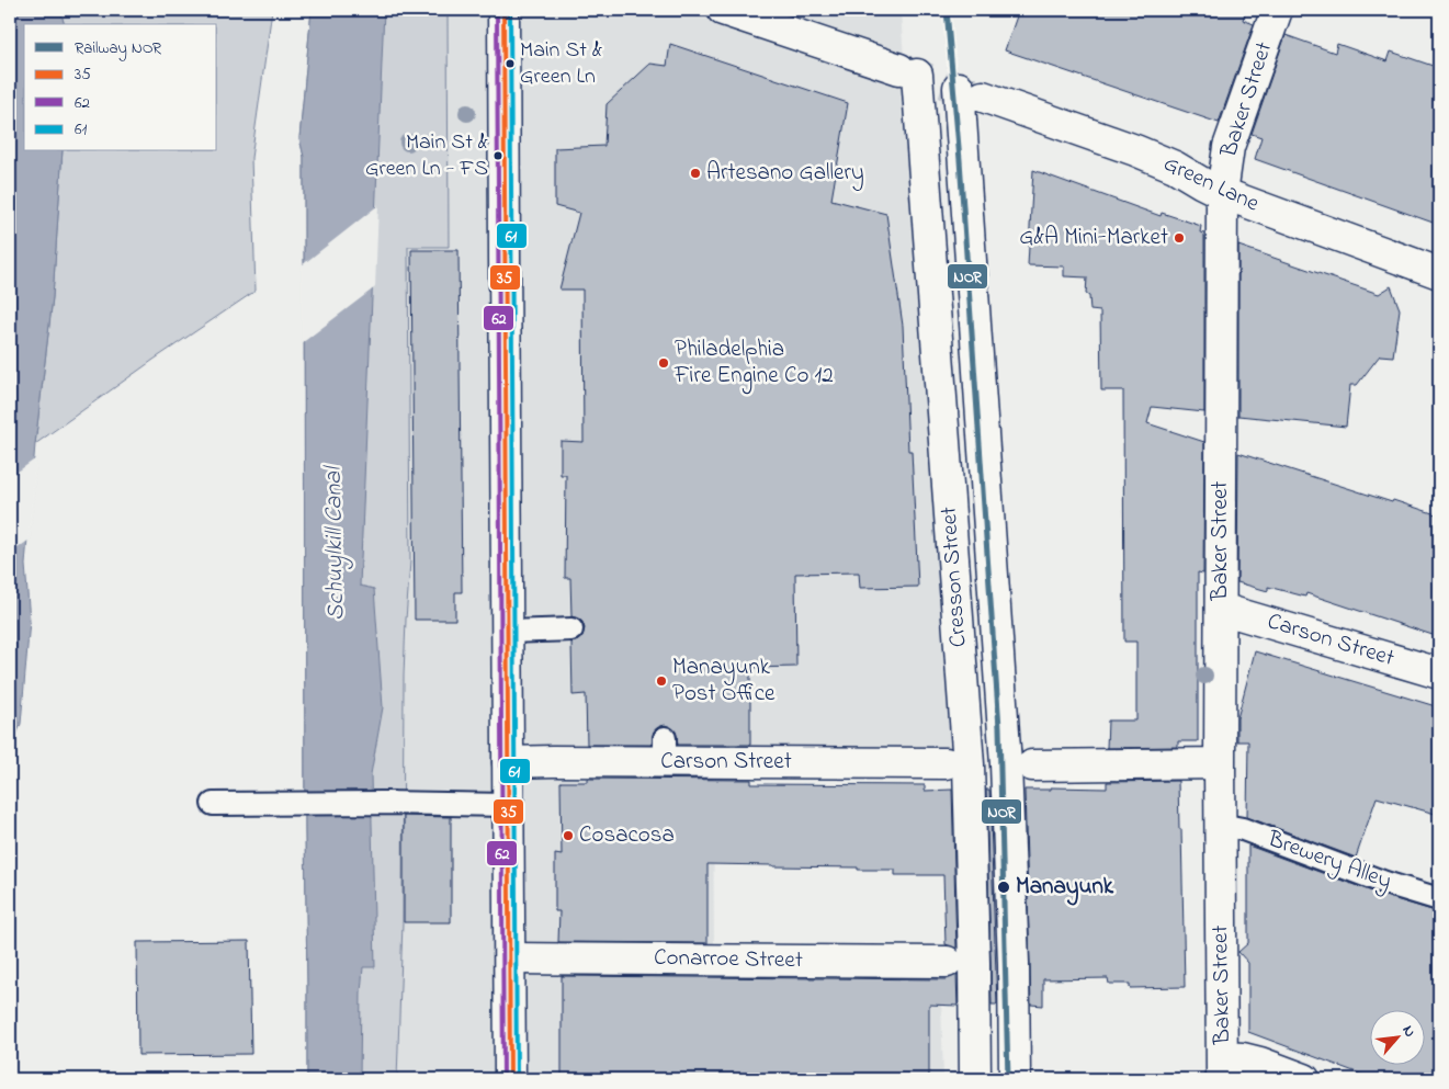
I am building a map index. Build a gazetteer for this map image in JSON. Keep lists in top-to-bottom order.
{
  "streets": {
    "street": [
      "Baker Street",
      "Green Lane",
      "Cresson Street",
      "Carson Street",
      "Conarroe Street"
    ],
    "lane": ["Brewery Alley"]
  },
  "crossings": [
    ["Baker Street", "Green Lane"],
    ["Baker Street", "Carson Street"],
    ["Baker Street", "Brewery Alley"],
    ["Green Lane", "Cresson Street"]
  ],
  "water": ["Schuylkill Canal"],
  "places": [
    "Main St & Green Ln",
    "Main St & Green Ln - FS",
    "Artesano Gallery",
    "G&A Mini-Market",
    "Philadelphia Fire Engine Co 12",
    "Manayunk Post Office",
    "Cosacosa",
    "Manayunk"
  ],
  "lines": [
    "rail line NOR",
    "transit line 35",
    "transit line 62",
    "transit line 61"
  ],
  "legend": [
    "Railway NOR",
    "35",
    "62",
    "61"
  ],
  "north": "top right"
}
